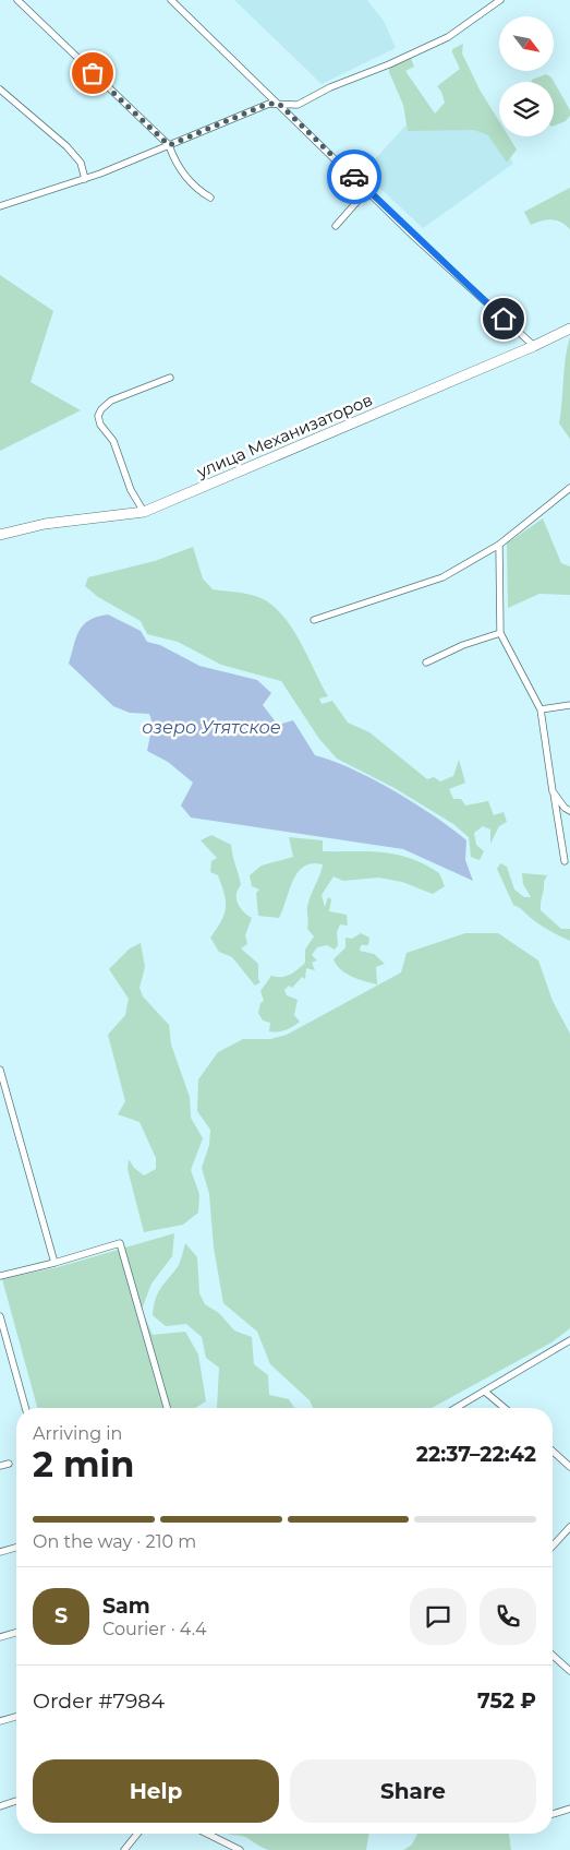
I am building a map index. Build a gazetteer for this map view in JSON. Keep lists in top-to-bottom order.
{
  "streets": {
    "street": ["улица Механизаторов"]
  },
  "water": ["озеро Утятское"],
  "north": "bottom right",
  "page": {
    "heading": ["2 min", "Arriving in", "22:37–22:42"],
    "panel": [
      "Sam",
      "Courier · 4.4",
      "Order #7984",
      "752 ₽"
    ],
    "bar": "On the way · 210 m",
    "round": "S",
    "buttons": ["Help", "Share"]
  }
}
